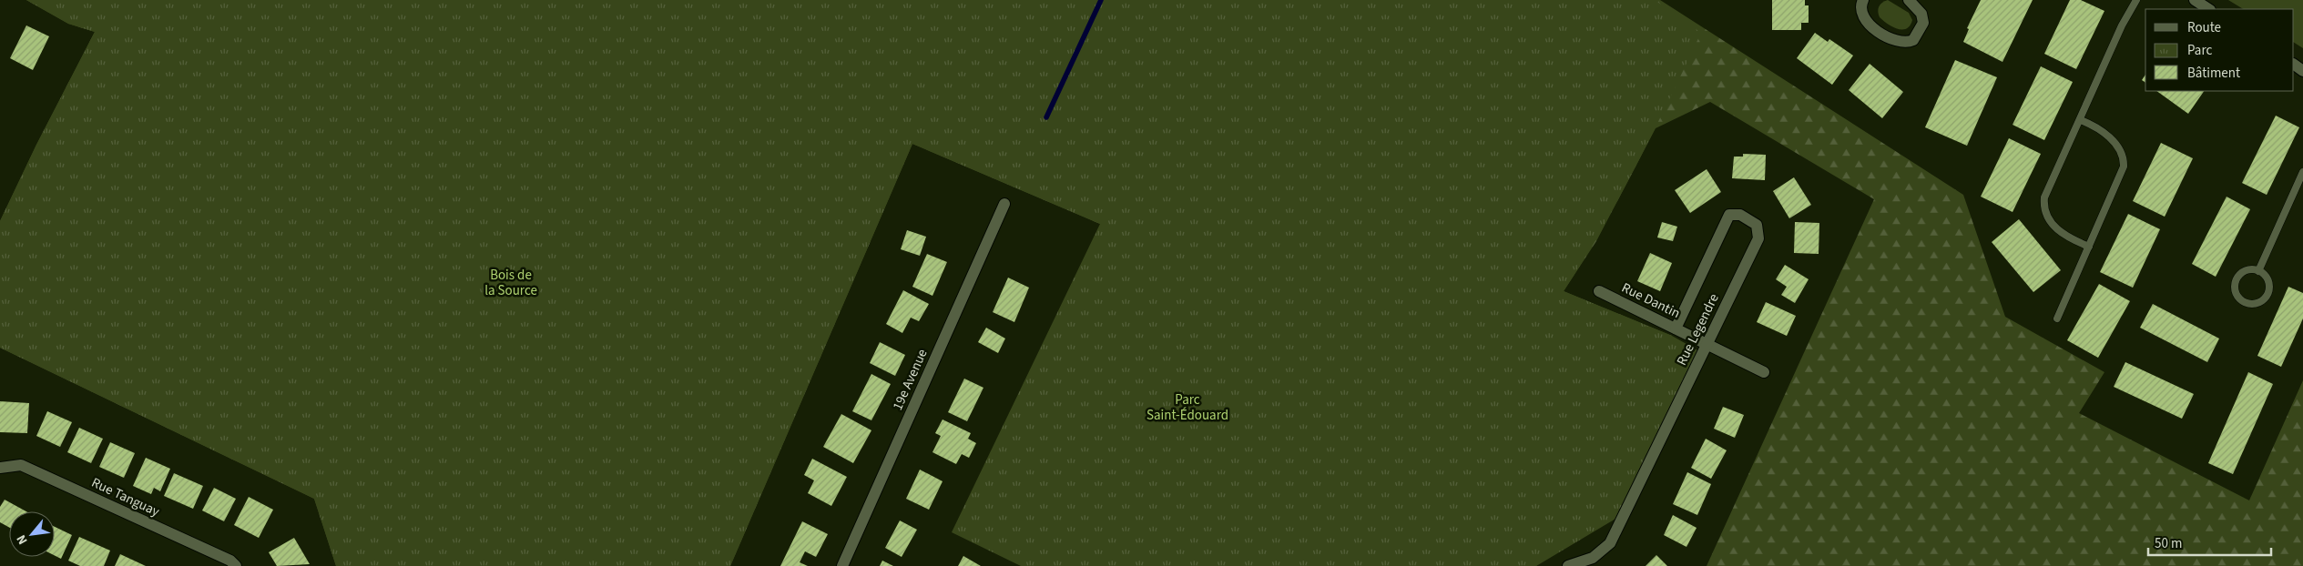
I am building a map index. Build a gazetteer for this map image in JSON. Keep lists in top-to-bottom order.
{
  "streets": {
    "street": [
      "Rue Dantin",
      "Rue Legendre",
      "19e Avenue",
      "Rue Tanguay"
    ]
  },
  "crossings": [
    ["Rue Dantin", "Rue Legendre"]
  ],
  "parks": ["Bois de la Source", "Parc Saint-Édouard"],
  "legend": ["Route", "Parc", "Bâtiment"],
  "scale_bar": "50 m",
  "north": "bottom left"
}
